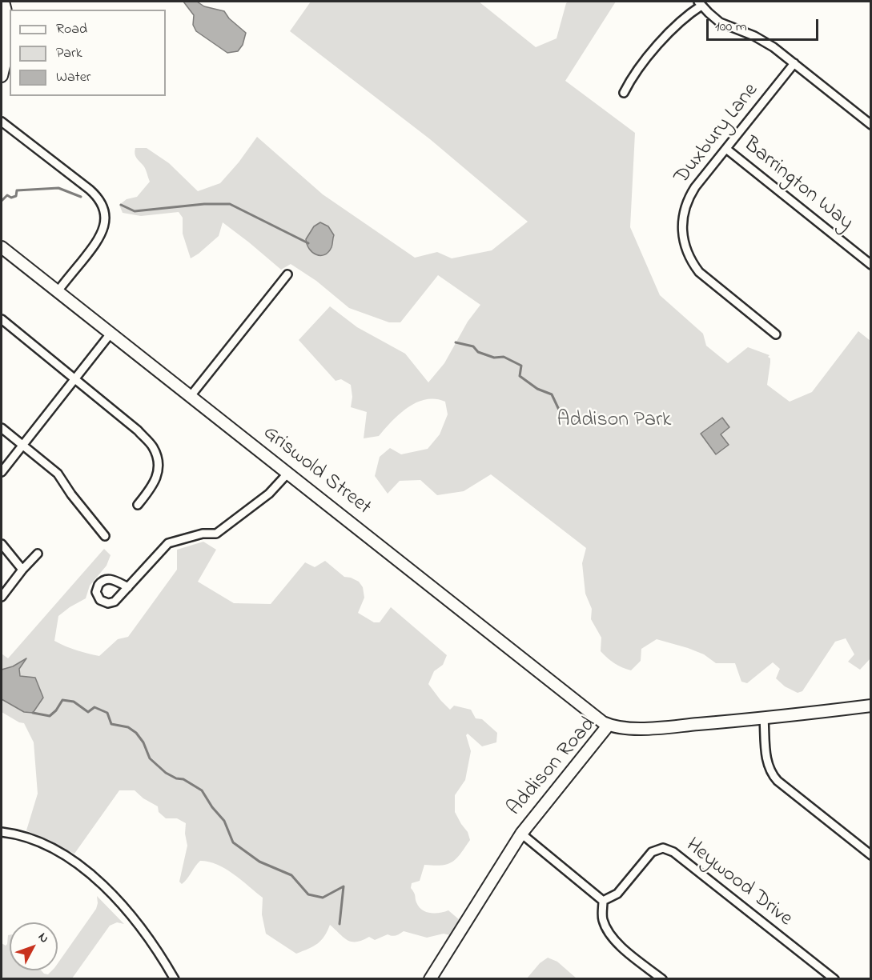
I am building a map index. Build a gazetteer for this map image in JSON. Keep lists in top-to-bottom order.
{
  "streets": {
    "main road": ["Griswold Street", "Addison Road"],
    "street": ["Duxbury Lane", "Barrington Way", "Heywood Drive"]
  },
  "crossings": [
    ["Duxbury Lane", "Barrington Way"],
    ["Griswold Street", "Addison Road"]
  ],
  "parks": ["Addison Park"],
  "legend": ["Road", "Park", "Water"],
  "scale_bar": "100 m",
  "north": "top right"
}
